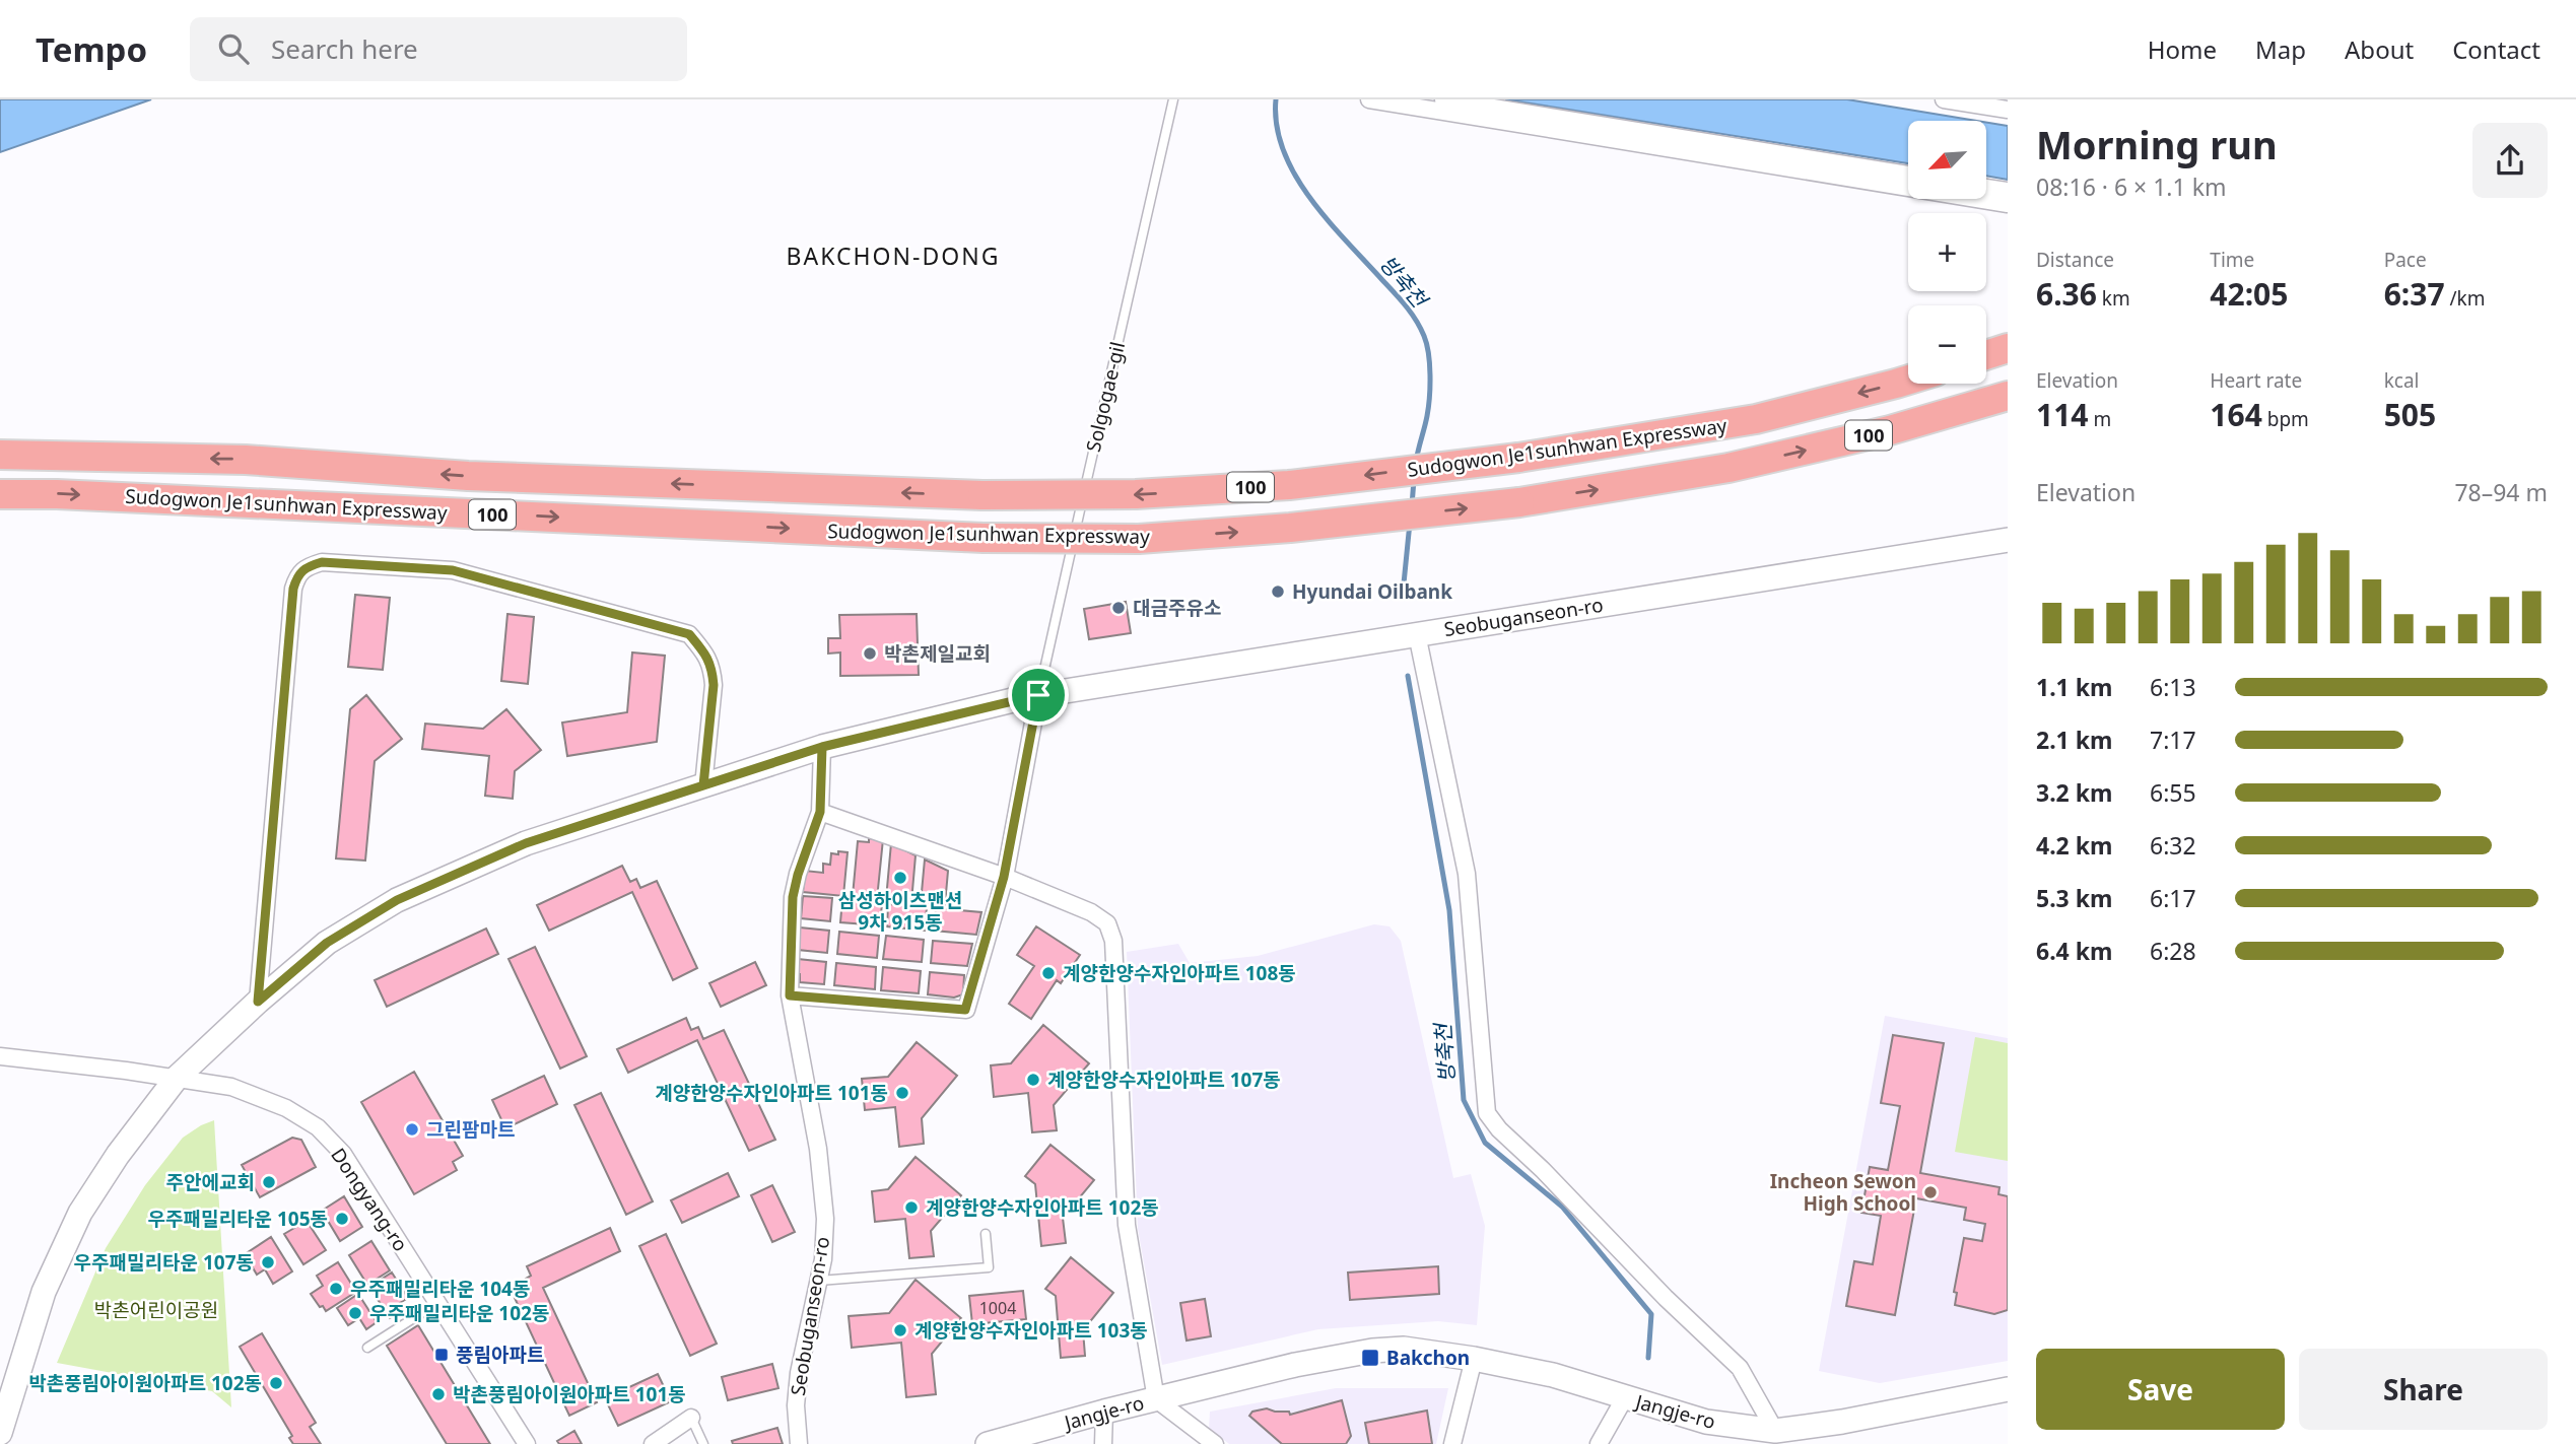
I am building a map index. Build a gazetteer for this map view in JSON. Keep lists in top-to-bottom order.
{
  "streets": {
    "highway": ["100", "Sudogwon Je1sunhwan Expressway"],
    "street": ["Seobuganseon-ro", "Dongyang-ro", "Jangje-ro"],
    "lane": ["Solgogae-gil"]
  },
  "crossings": [
    ["Solgogae-gil", "Seobuganseon-ro"],
    ["Seobuganseon-ro", "Dongyang-ro"]
  ],
  "districts": ["BAKCHON-DONG"],
  "water": ["방축천"],
  "parks": ["박촌어린이공원"],
  "places": {
    "other": [
      "Hyundai Oilbank",
      "대금주유소",
      "박촌제일교회",
      "삼성하이츠맨션 9차 915동",
      "계양한양수자인아파트 108동",
      "계양한양수자인아파트 107동",
      "계양한양수자인아파트 101동",
      "그린팜마트",
      "주안에교회",
      "Incheon Sewon High School",
      "계양한양수자인아파트 102동",
      "우주패밀리타운 105동",
      "우주패밀리타운 107동",
      "우주패밀리타운 104동",
      "우주패밀리타운 102동",
      "계양한양수자인아파트 103동",
      "박촌풍림아이원아파트 102동",
      "박촌풍림아이원아파트 101동"
    ],
    "transit": ["풍림아파트", "Bakchon"]
  },
  "house_numbers": ["1004"],
  "north": "bottom left",
  "page": {
    "header": "Tempo",
    "search": "Search here",
    "nav": [
      "Home",
      "Map",
      "About",
      "Contact"
    ],
    "heading": ["Morning run", "08:16 · 6 × 1.1 km"],
    "map_buttons": ["+", "−"],
    "stats": [
      ["Distance", "6.36 km"],
      ["Time", "42:05"],
      ["Pace", "6:37 /km"],
      ["Elevation", "114 m"],
      ["Heart rate", "164 bpm"],
      ["kcal", "505"]
    ],
    "chart": ["Elevation", "78–94 m"],
    "list": [
      {
        "name": "1.1 km",
        "note": "6:13"
      },
      {
        "name": "2.1 km",
        "note": "7:17"
      },
      {
        "name": "3.2 km",
        "note": "6:55"
      },
      {
        "name": "4.2 km",
        "note": "6:32"
      },
      {
        "name": "5.3 km",
        "note": "6:17"
      },
      {
        "name": "6.4 km",
        "note": "6:28"
      }
    ],
    "buttons": ["Save", "Share"]
  }
}
